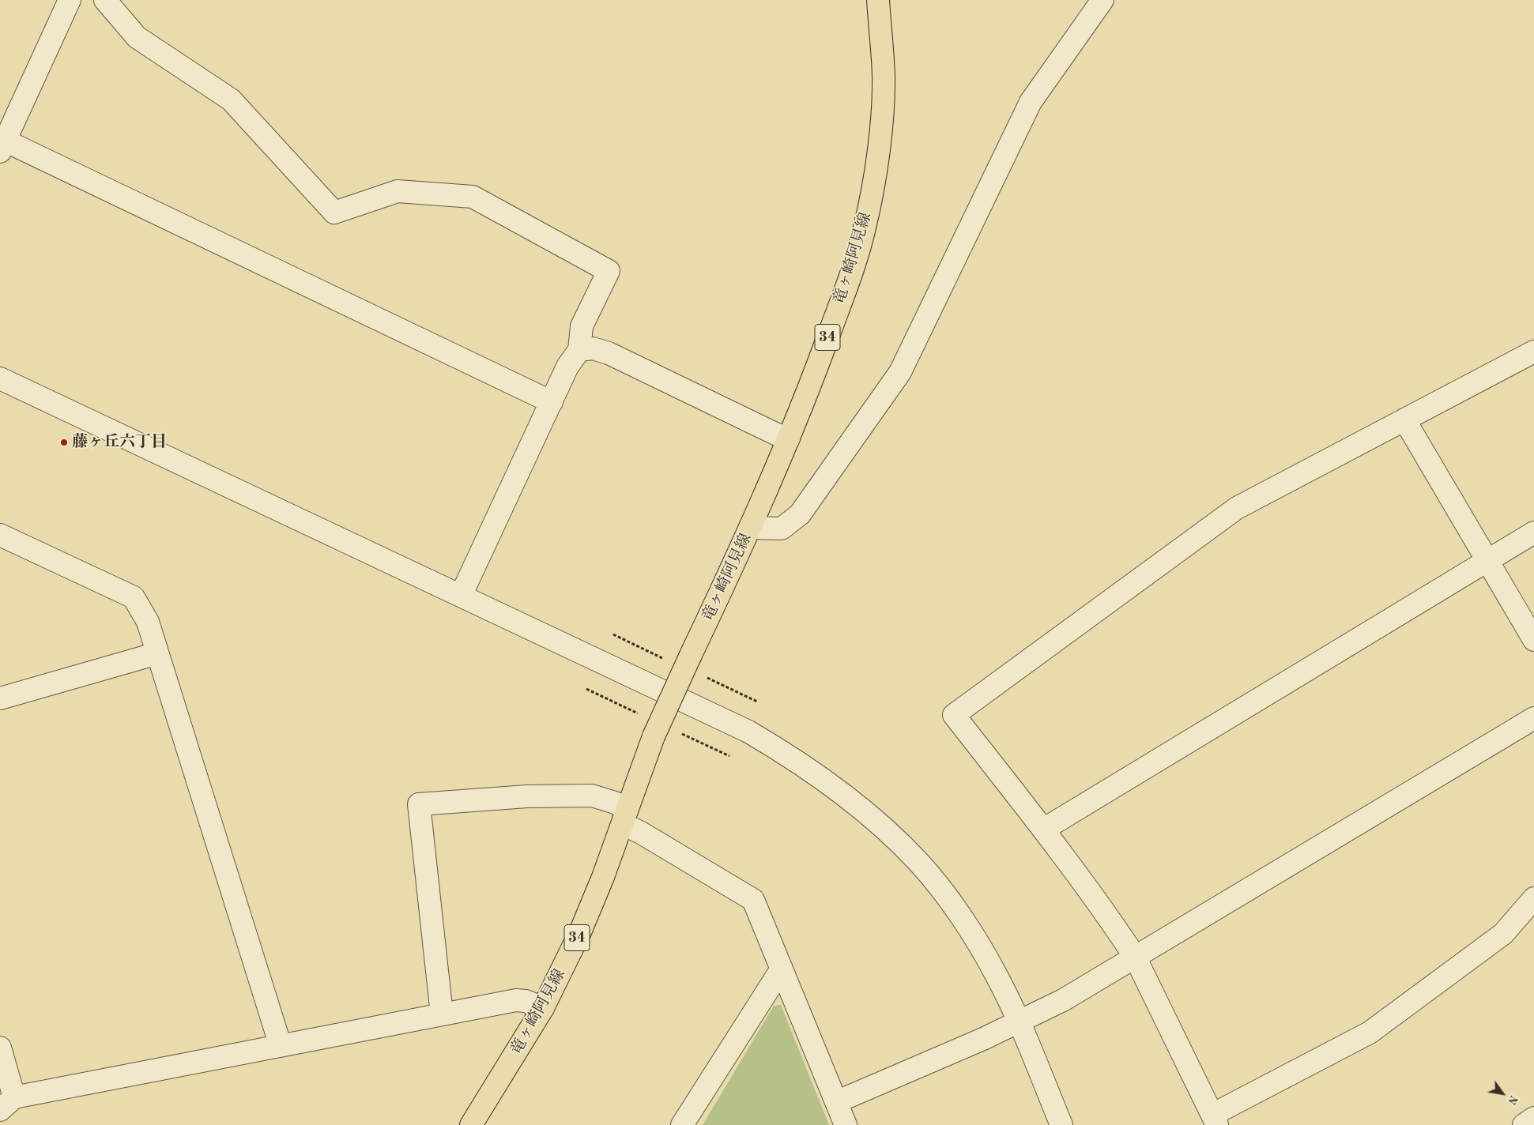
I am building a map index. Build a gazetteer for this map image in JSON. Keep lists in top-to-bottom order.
{
  "streets": {
    "main road": ["竜ヶ崎阿見線", "34"]
  },
  "places": ["藤ヶ丘六丁目"],
  "north": "bottom right"
}
